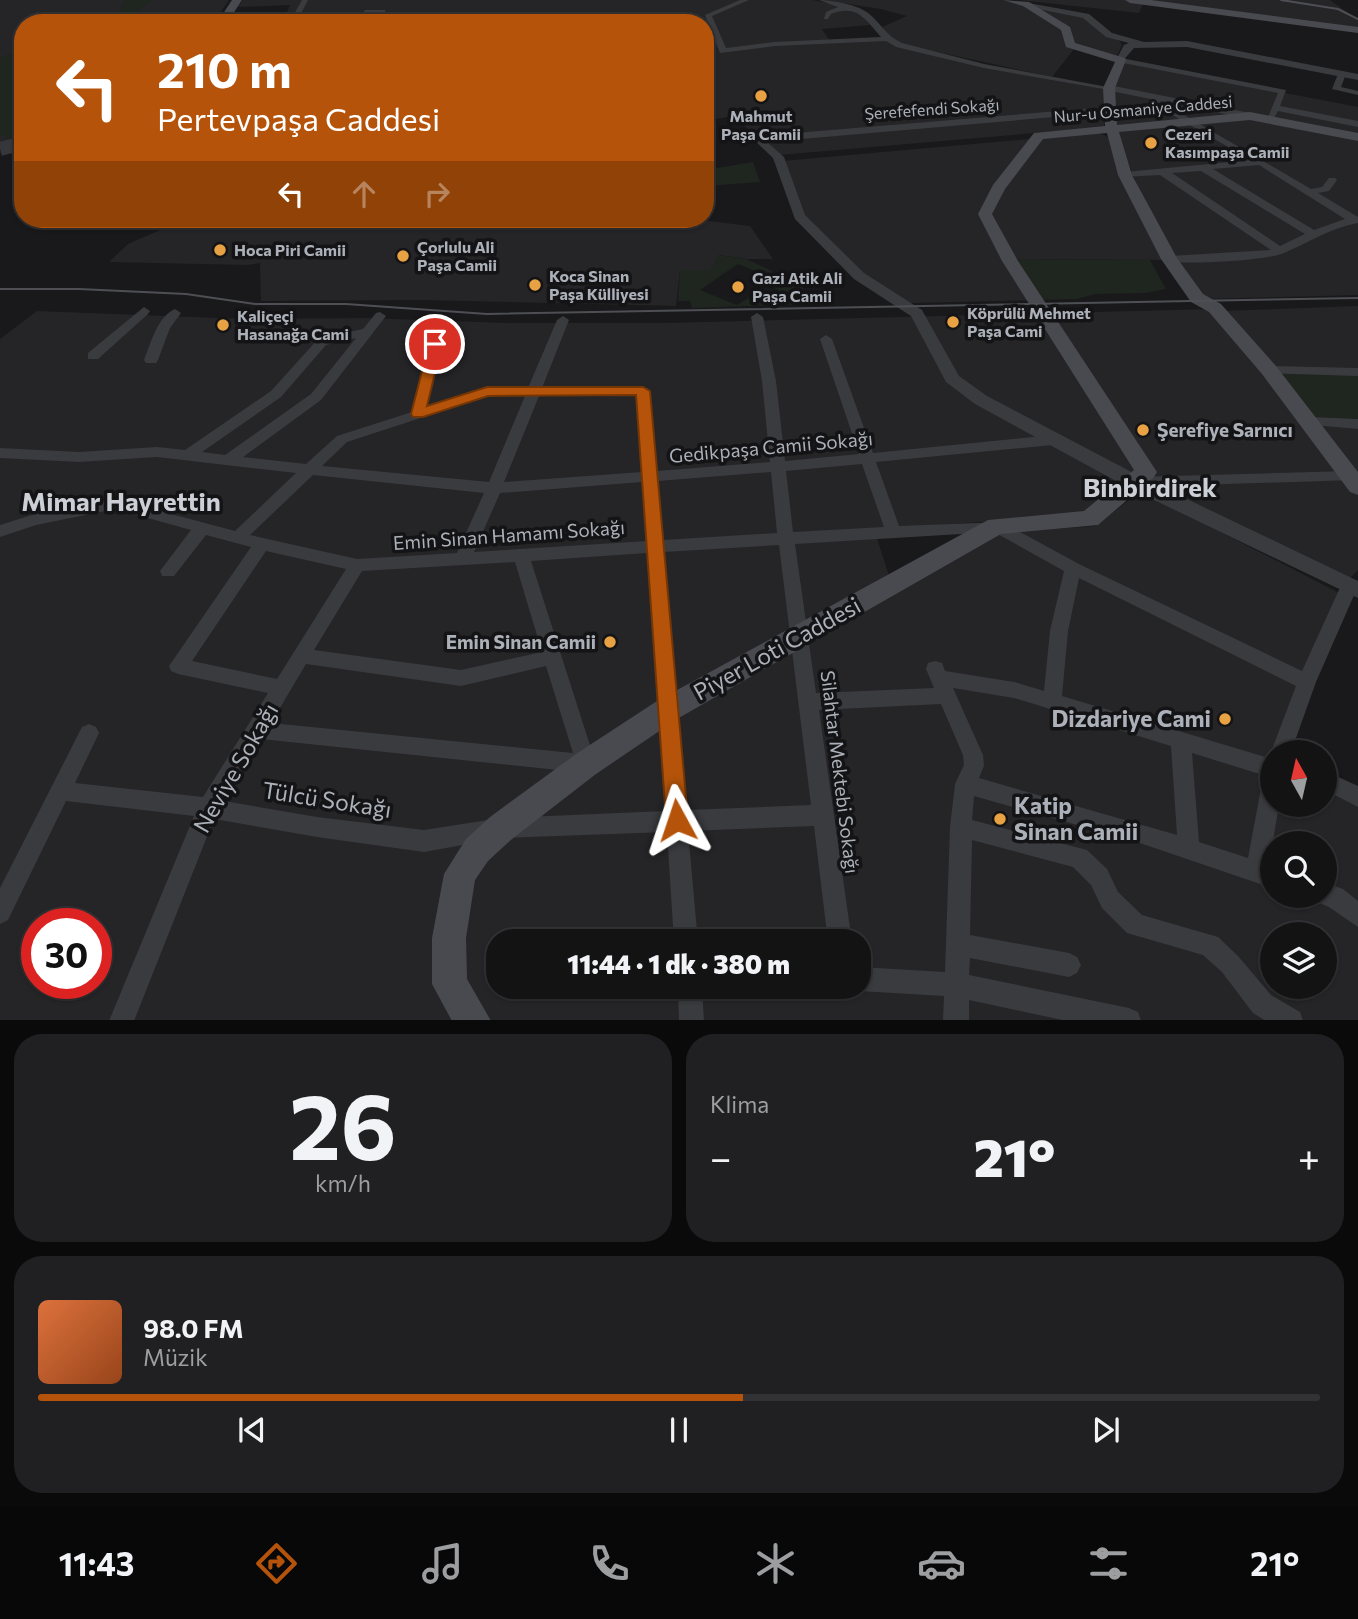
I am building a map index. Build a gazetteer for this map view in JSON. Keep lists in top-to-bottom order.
{
  "streets": {
    "main road": ["Nur-u Osmaniye Caddesi", "Piyer Loti Caddesi"],
    "street": [
      "Şerefefendi Sokağı",
      "Gedikpaşa Camii Sokağı",
      "Emin Sinan Hamamı Sokağı",
      "Neviye Sokağı",
      "Silahtar Mektebi Sokağı",
      "Tülcü Sokağı"
    ]
  },
  "crossings": [
    ["Şerefefendi Sokağı", "Gedikpaşa Camii Sokağı"],
    ["Nur-u Osmaniye Caddesi", "Piyer Loti Caddesi"],
    ["Gedikpaşa Camii Sokağı", "Silahtar Mektebi Sokağı"],
    ["Emin Sinan Hamamı Sokağı", "Piyer Loti Caddesi"],
    ["Emin Sinan Hamamı Sokağı", "Neviye Sokağı"],
    ["Emin Sinan Hamamı Sokağı", "Silahtar Mektebi Sokağı"],
    ["Piyer Loti Caddesi", "Silahtar Mektebi Sokağı"],
    ["Piyer Loti Caddesi", "Tülcü Sokağı"],
    ["Neviye Sokağı", "Tülcü Sokağı"],
    ["Silahtar Mektebi Sokağı", "Tülcü Sokağı"]
  ],
  "districts": ["Binbirdirek", "Mimar Hayrettin"],
  "places": [
    "Mahmut Paşa Camii",
    "Cezeri Kasımpaşa Camii",
    "Hoca Piri Camii",
    "Çorlulu Ali Paşa Camii",
    "Koca Sinan Paşa Külliyesi",
    "Gazi Atik Ali Paşa Camii",
    "Köprülü Mehmet Paşa Cami",
    "Kaliçeçi Hasanağa Cami",
    "Şerefiye Sarnıcı",
    "Emin Sinan Camii",
    "Dizdariye Cami",
    "Katip Sinan Camii"
  ],
  "north": "top",
  "page": {
    "turn": ["210 m", "Pertevpaşa Caddesi"],
    "limit": "30",
    "trip": "11:44 · 1 dk · 380 m",
    "tile": [
      ["26", "km/h"],
      "Klima"
    ],
    "heat": ["−", "21°", "+"],
    "song": ["98.0 FM", "Müzik"],
    "tabs": ["11:43", "21°"]
  }
}
